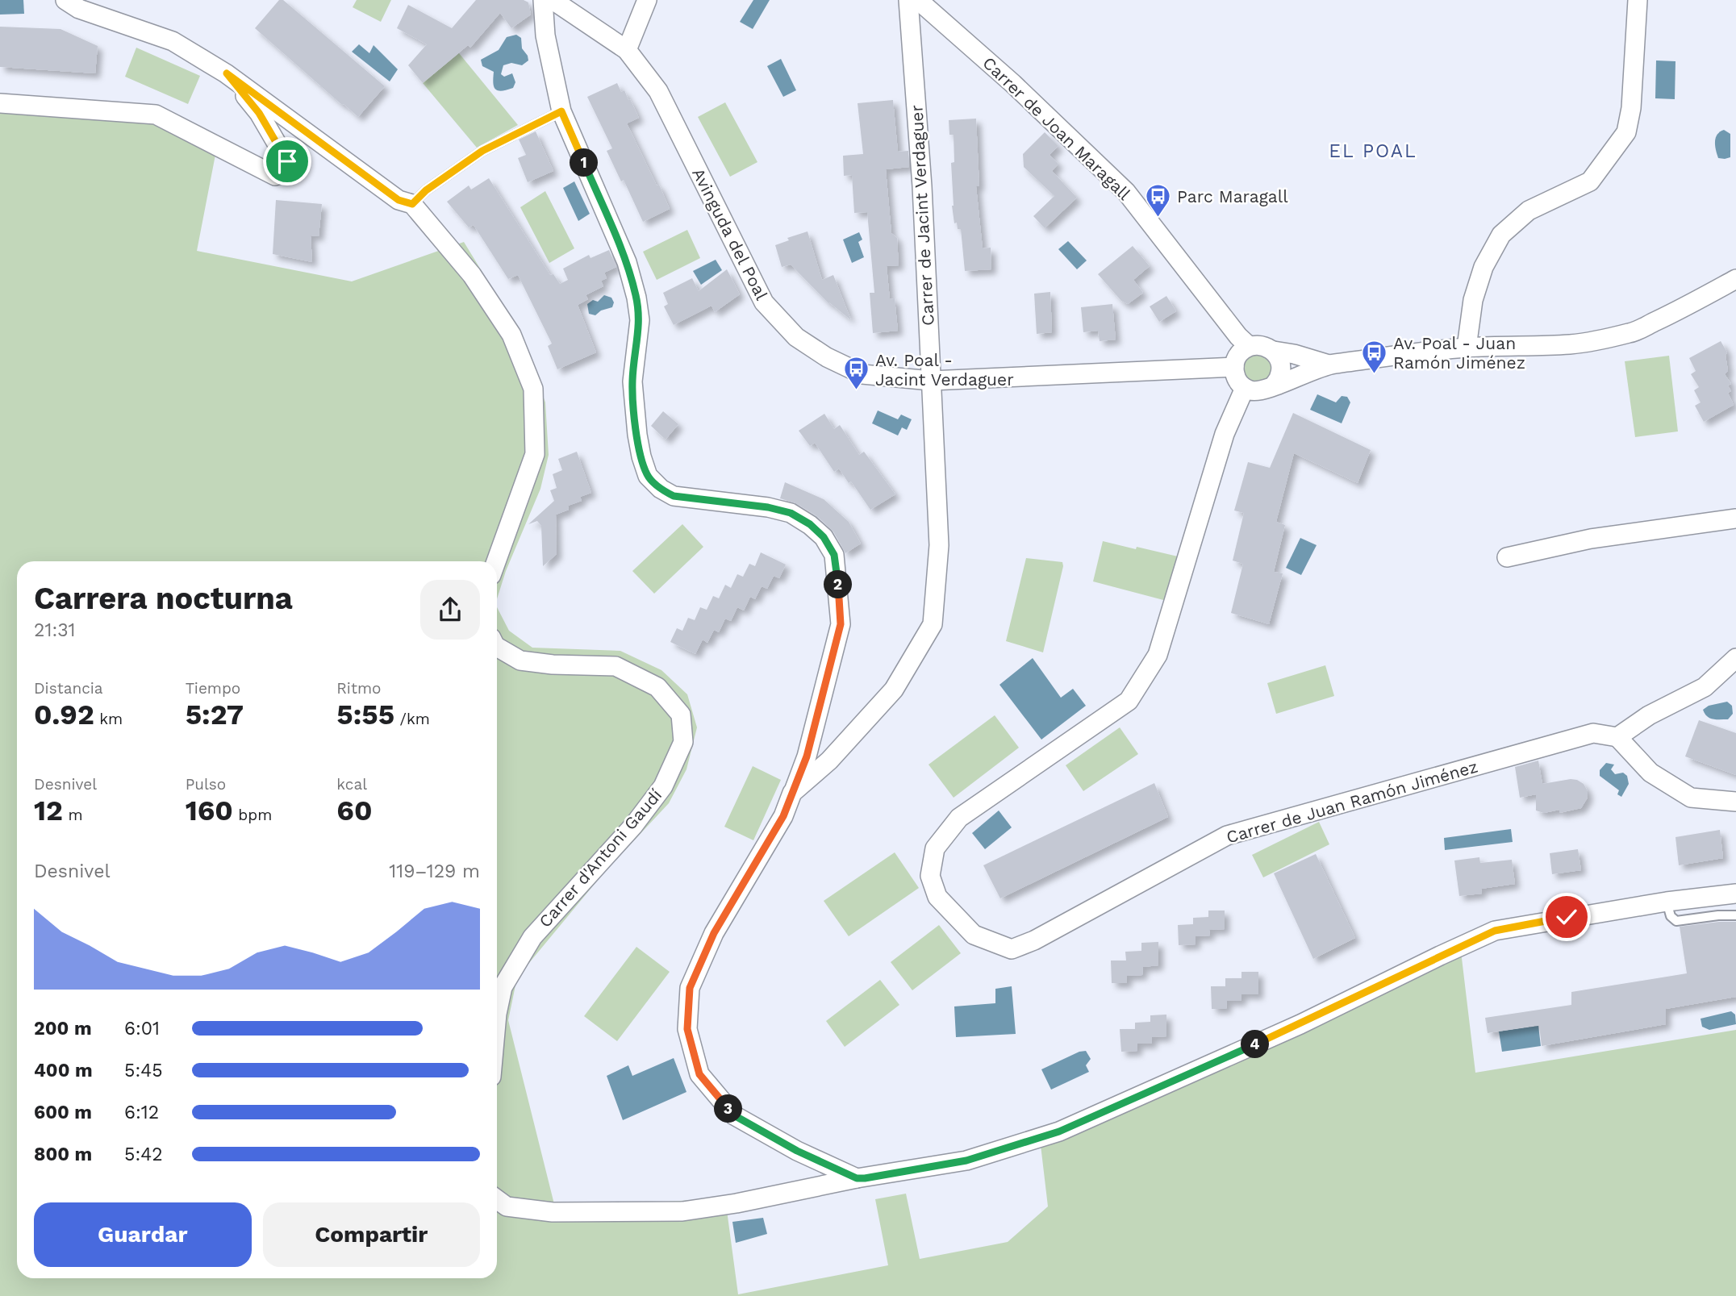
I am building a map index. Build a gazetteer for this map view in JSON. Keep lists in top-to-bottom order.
{
  "streets": {
    "street": [
      "Carrer de Joan Maragall",
      "Carrer de Jacint Verdaguer",
      "Avinguda del Poal",
      "Carrer de Juan Ramón Jiménez",
      "Carrer d'Antoni Gaudí"
    ]
  },
  "crossings": [
    ["Carrer de Joan Maragall", "Avinguda del Poal"],
    ["Carrer de Joan Maragall", "Carrer de Juan Ramón Jiménez"],
    ["Carrer de Jacint Verdaguer", "Avinguda del Poal"],
    ["Avinguda del Poal", "Carrer de Juan Ramón Jiménez"]
  ],
  "districts": ["EL POAL"],
  "places": {
    "bus stop": ["Parc Maragall", "Av. Poal - Juan Ramón Jiménez", "Av. Poal - Jacint Verdaguer"]
  },
  "page": {
    "pins": [
      "1",
      "2",
      "4",
      "3"
    ],
    "heading": ["Carrera nocturna", "21:31"],
    "stats": [
      ["Distancia", "0.92 km"],
      ["Tiempo", "5:27"],
      ["Ritmo", "5:55 /km"],
      ["Desnivel", "12 m"],
      ["Pulso", "160 bpm"],
      ["kcal", "60"]
    ],
    "chart": ["Desnivel", "119–129 m"],
    "list": [
      {
        "name": "200 m",
        "note": "6:01"
      },
      {
        "name": "400 m",
        "note": "5:45"
      },
      {
        "name": "600 m",
        "note": "6:12"
      },
      {
        "name": "800 m",
        "note": "5:42"
      }
    ],
    "buttons": ["Guardar", "Compartir"]
  }
}
